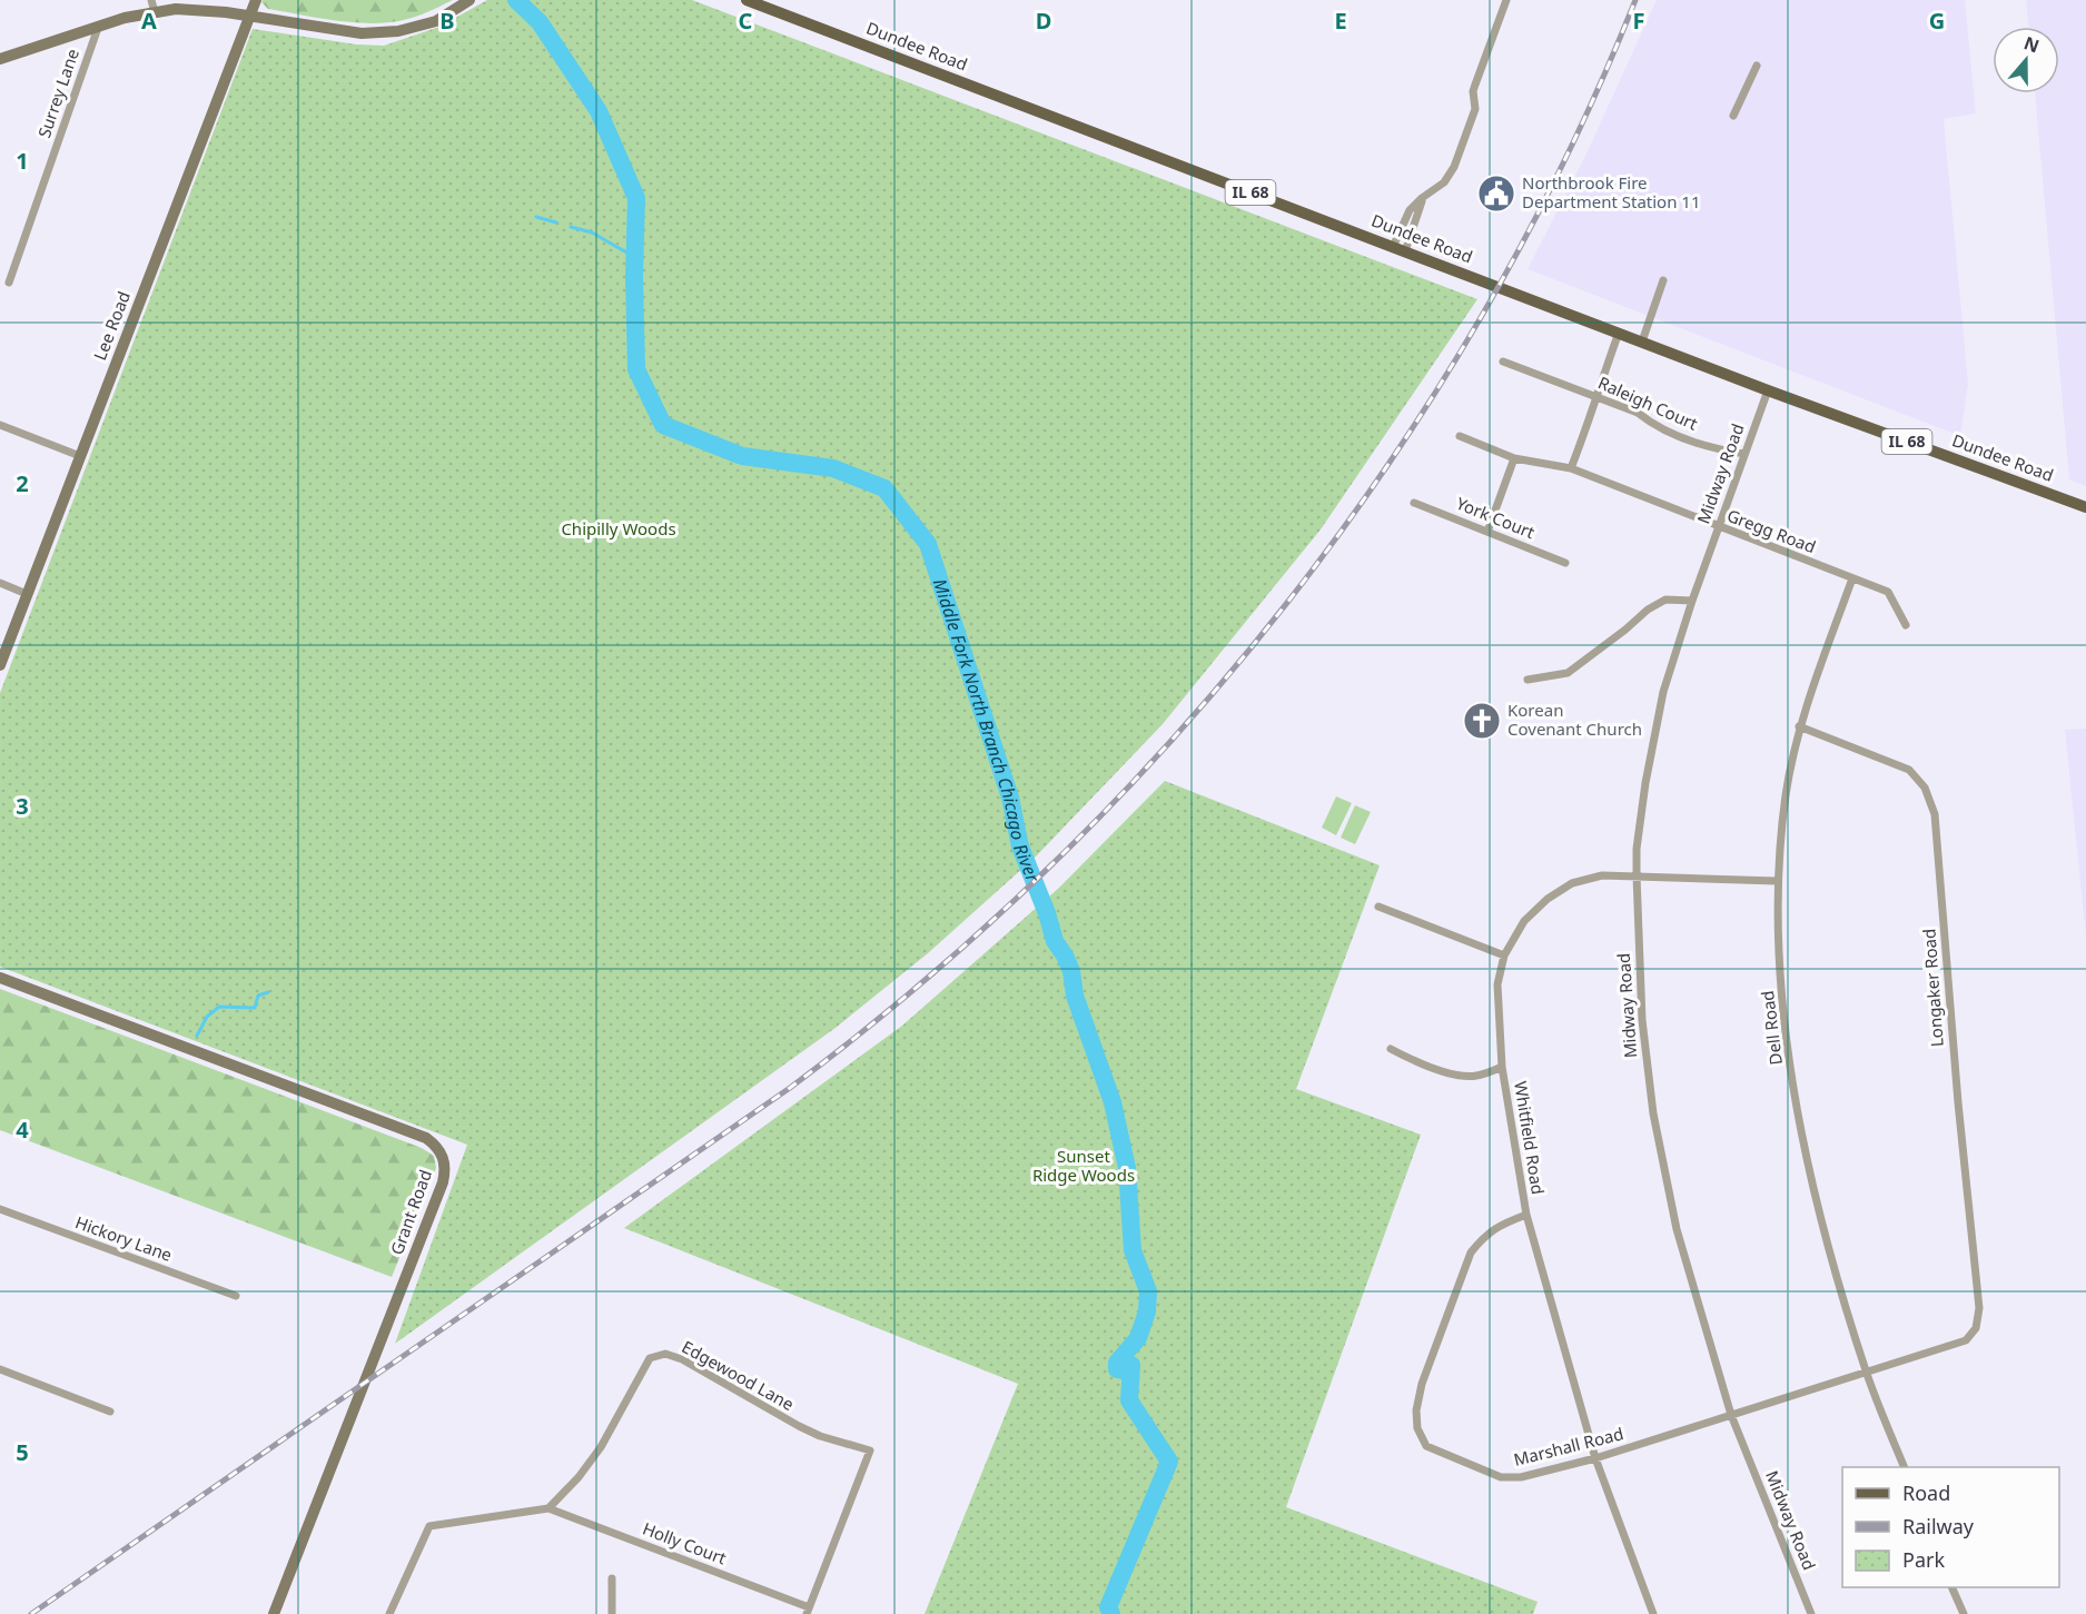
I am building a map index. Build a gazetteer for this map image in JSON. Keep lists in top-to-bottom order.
{
  "streets": {
    "main road": ["Dundee Road", "IL 68"],
    "street": [
      "Surrey Lane",
      "Lee Road",
      "Raleigh Court",
      "Midway Road",
      "York Court",
      "Gregg Road",
      "Longaker Road",
      "Dell Road",
      "Whitfield Road",
      "Grant Road",
      "Hickory Lane",
      "Edgewood Lane",
      "Marshall Road",
      "Holly Court"
    ]
  },
  "crossings": [
    ["Dundee Road", "Midway Road"],
    ["Raleigh Court", "Midway Road"],
    ["Midway Road", "Gregg Road"],
    ["Midway Road", "Whitfield Road"],
    ["Midway Road", "Marshall Road"],
    ["Gregg Road", "Dell Road"],
    ["Longaker Road", "Dell Road"],
    ["Longaker Road", "Marshall Road"],
    ["Dell Road", "Whitfield Road"],
    ["Dell Road", "Marshall Road"],
    ["Whitfield Road", "Marshall Road"],
    ["Edgewood Lane", "Holly Court"]
  ],
  "water": ["Middle Fork North Branch Chicago River"],
  "parks": ["Chipilly Woods", "Sunset Ridge Woods"],
  "places": {
    "public building": ["Northbrook Fire Department Station 11"],
    "church": ["Korean Covenant Church"]
  },
  "legend": ["Road", "Railway", "Park"],
  "north": "top",
  "grid": {
    "columns": [
      "A",
      "B",
      "C",
      "D",
      "E",
      "F",
      "G"
    ],
    "rows": [
      "1",
      "2",
      "3",
      "4",
      "5"
    ]
  }
}
